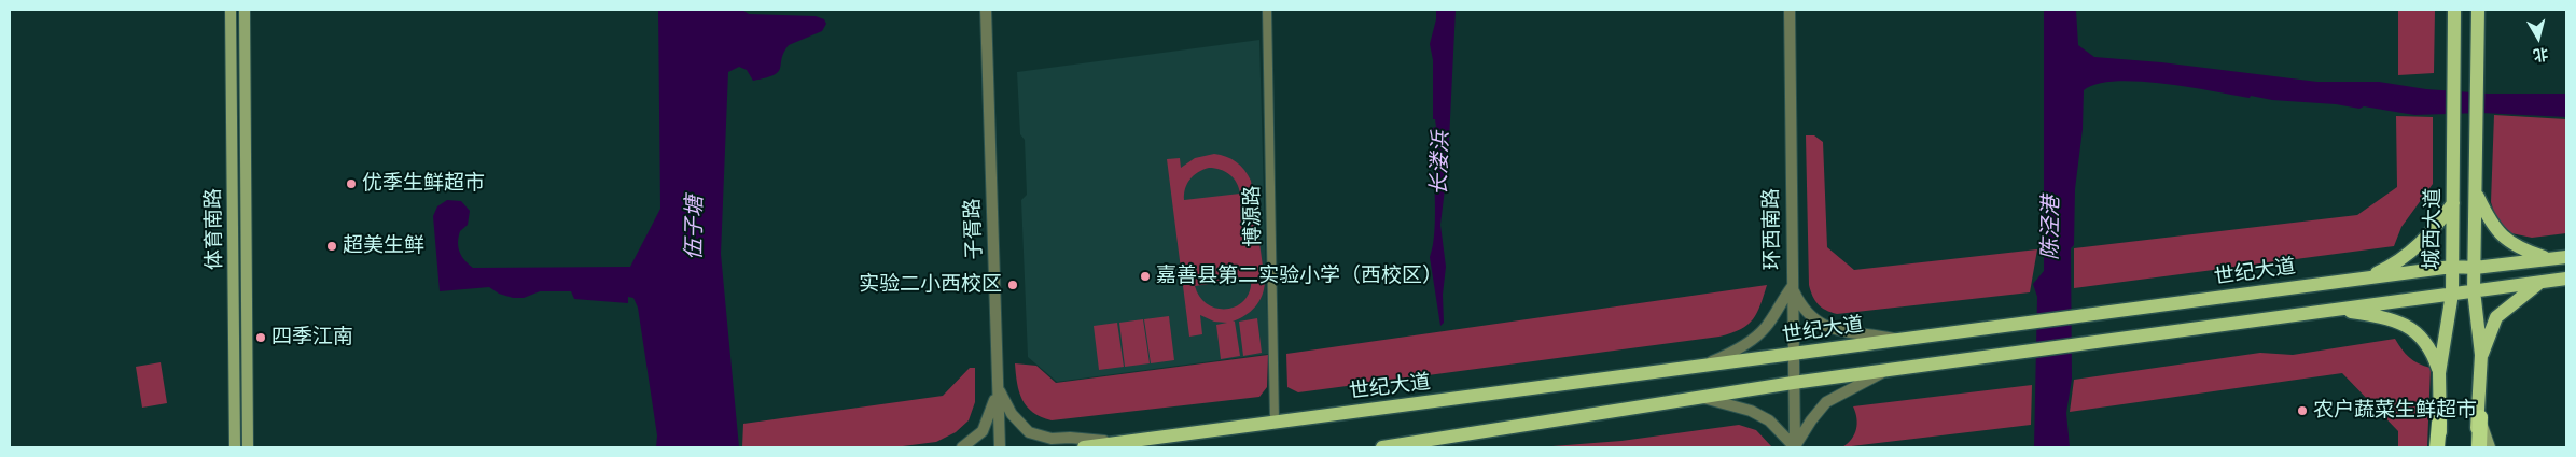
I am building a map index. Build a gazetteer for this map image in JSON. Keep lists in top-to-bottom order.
{
  "streets": {
    "main road": ["体育南路", "城西大道", "世纪大道"],
    "street": ["博源路", "子胥路", "环西南路"]
  },
  "crossings": [
    ["博源路", "世纪大道"],
    ["环西南路", "世纪大道"],
    ["城西大道", "世纪大道"]
  ],
  "water": ["长溇浜", "伍子塘", "陈泾港"],
  "places": [
    "优季生鲜超市",
    "超美生鲜",
    "嘉善县第二实验小学（西校区）",
    "实验二小西校区",
    "四季江南",
    "农户蔬菜生鲜超市"
  ],
  "north": "bottom"
}
